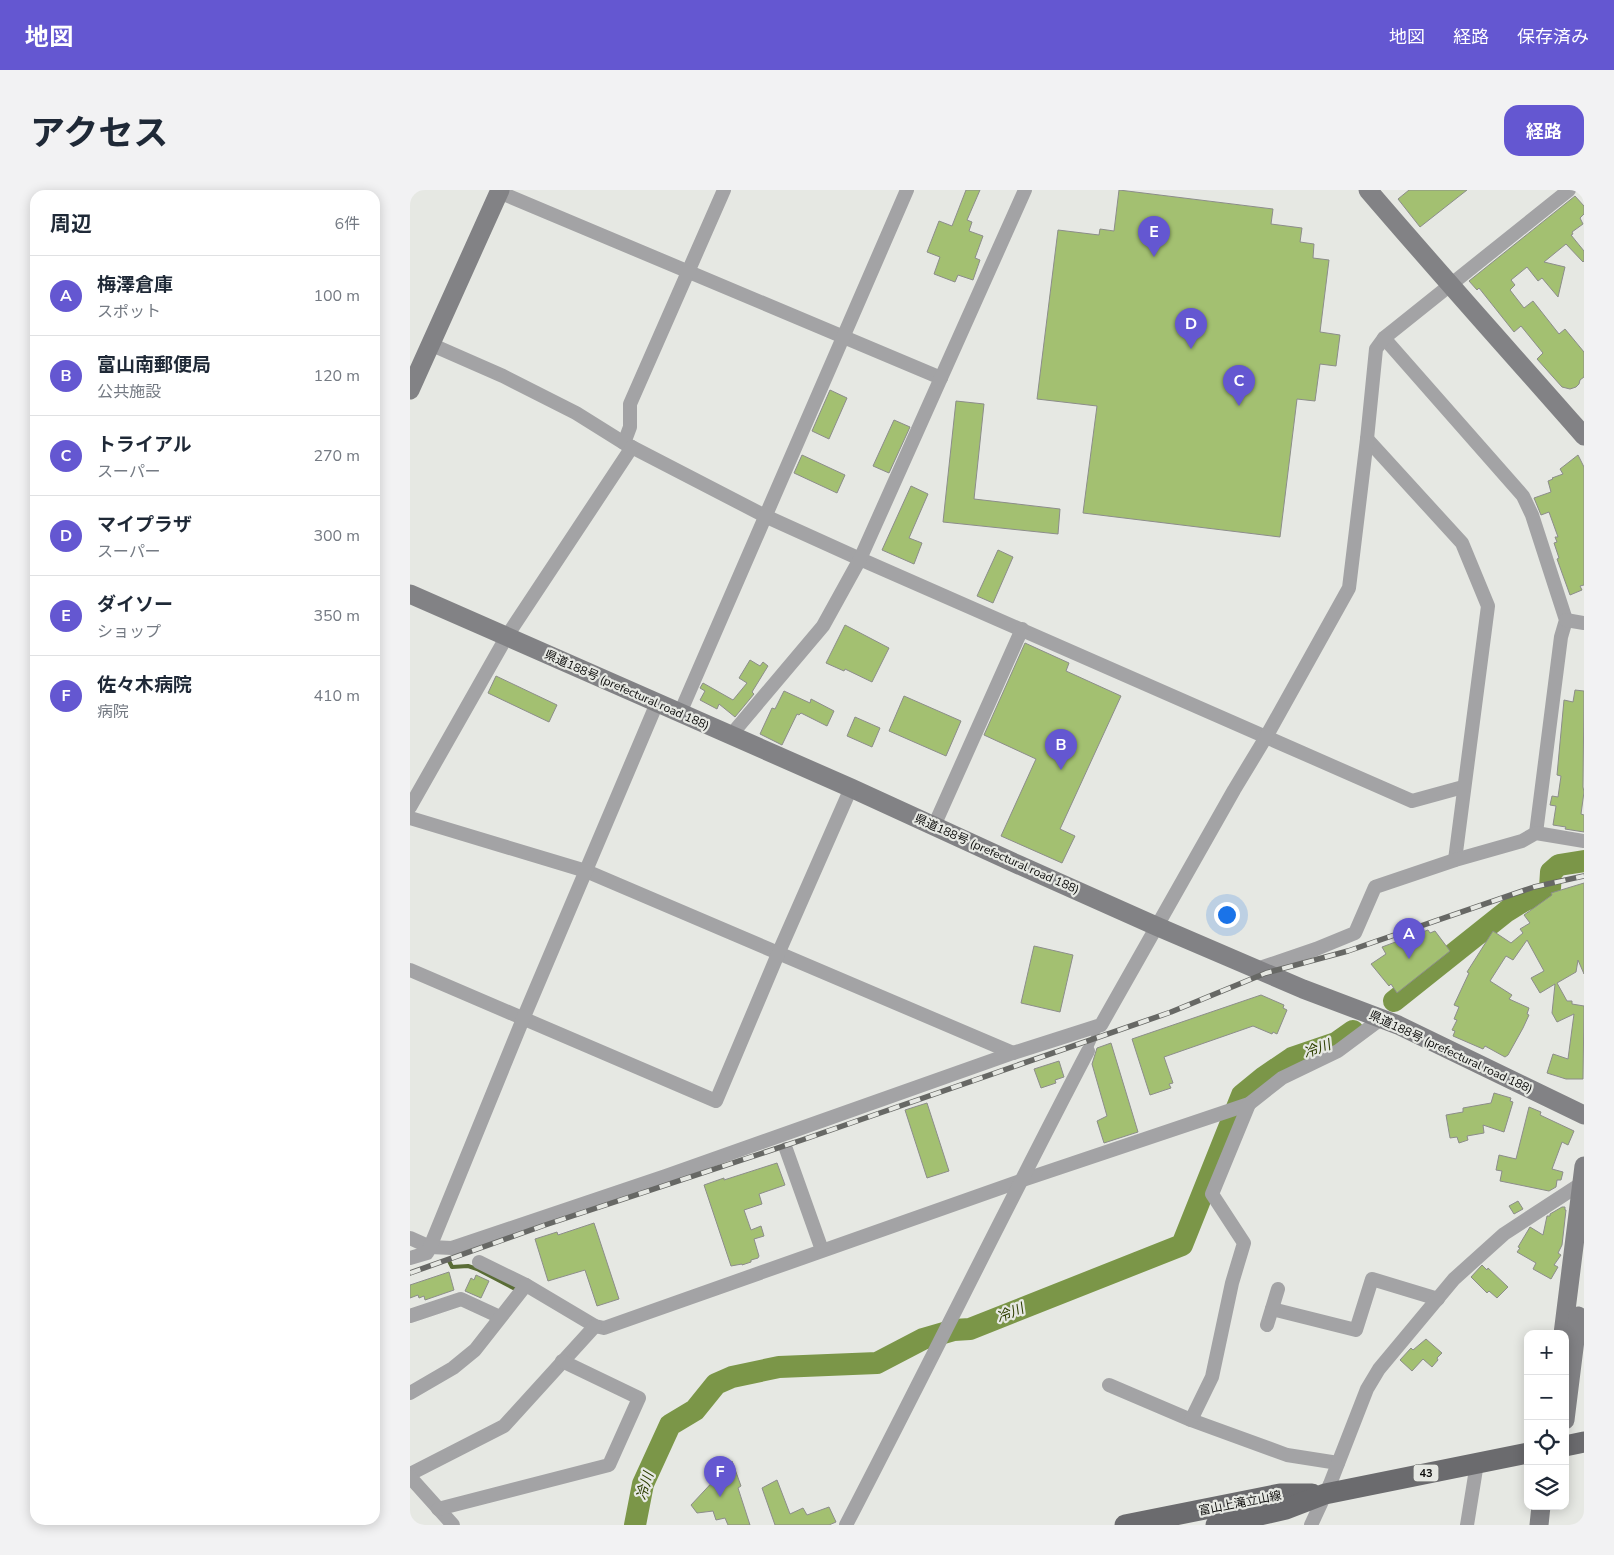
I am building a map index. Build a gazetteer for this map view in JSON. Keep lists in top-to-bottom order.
{
  "streets": {
    "main road": ["県道188号 (prefectural road 188)", "43", "富山上滝立山線"]
  },
  "water": ["冷川"],
  "page": {
    "header": "地図",
    "nav": ["地図", "経路", "保存済み"],
    "title": "アクセス",
    "buttons": "経路",
    "heading": ["周辺", "6件"],
    "pins": [
      "E",
      "D",
      "C",
      "B",
      "A",
      "F"
    ],
    "list": [
      {
        "mark": "A",
        "name": "梅澤倉庫",
        "note": "スポット",
        "value": "100 m"
      },
      {
        "mark": "B",
        "name": "富山南郵便局",
        "note": "公共施設",
        "value": "120 m"
      },
      {
        "mark": "C",
        "name": "トライアル",
        "note": "スーパー",
        "value": "270 m"
      },
      {
        "mark": "D",
        "name": "マイプラザ",
        "note": "スーパー",
        "value": "300 m"
      },
      {
        "mark": "E",
        "name": "ダイソー",
        "note": "ショップ",
        "value": "350 m"
      },
      {
        "mark": "F",
        "name": "佐々木病院",
        "note": "病院",
        "value": "410 m"
      }
    ],
    "map_buttons": ["+", "−"]
  }
}
